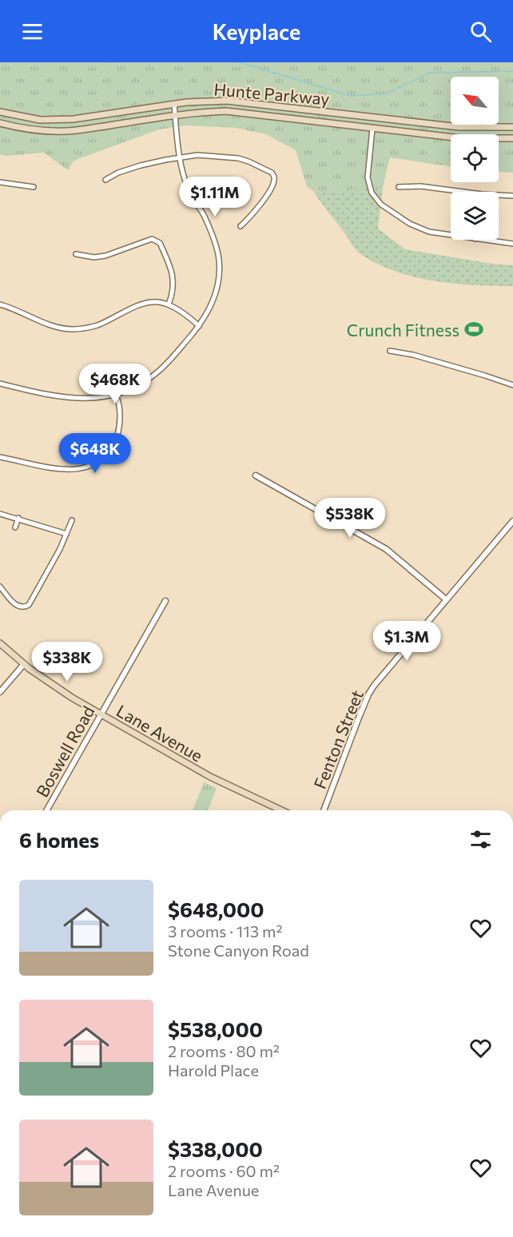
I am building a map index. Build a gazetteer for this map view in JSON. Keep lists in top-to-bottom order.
{
  "streets": {
    "main road": ["Hunte Parkway", "Lane Avenue"],
    "street": ["Fenton Street", "Boswell Road"]
  },
  "crossings": [
    ["Lane Avenue", "Boswell Road"]
  ],
  "places": {
    "sports": ["Crunch Fitness"]
  },
  "north": "top left",
  "page": {
    "header": "Keyplace",
    "price": [
      "$1.11M",
      "$468K",
      "$648K",
      "$538K",
      "$1.3M",
      "$338K"
    ],
    "heading": "6 homes",
    "list": [
      {
        "name": "$648,000",
        "note": "3 rooms · 113 m² · Stone Canyon Road"
      },
      {
        "name": "$538,000",
        "note": "2 rooms · 80 m² · Harold Place"
      },
      {
        "name": "$338,000",
        "note": "2 rooms · 60 m² · Lane Avenue"
      }
    ]
  }
}
